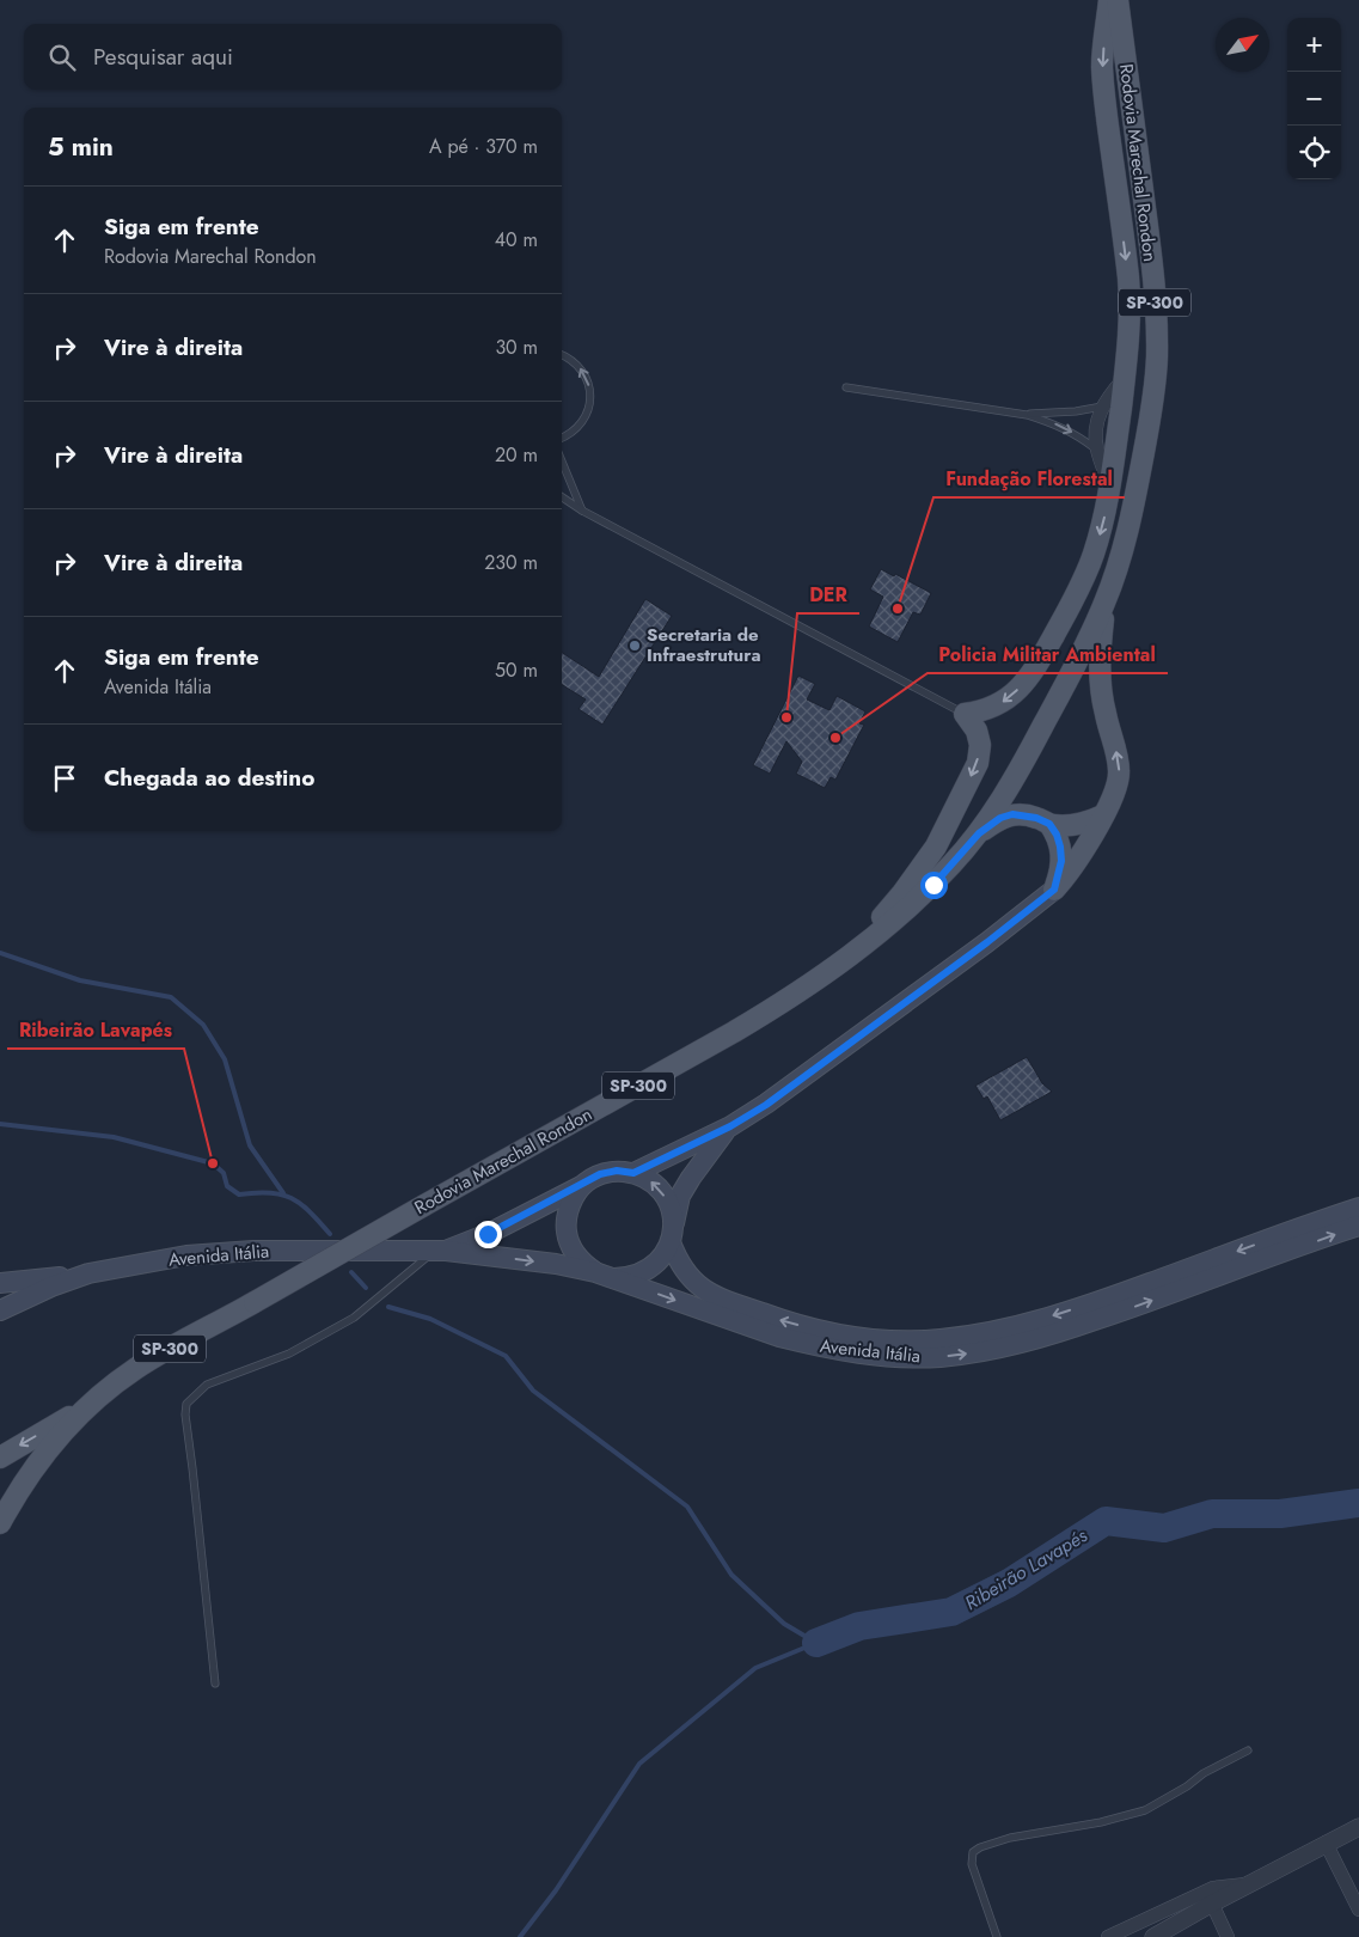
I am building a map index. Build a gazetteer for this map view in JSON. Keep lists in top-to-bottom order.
{
  "streets": {
    "main road": ["Rodovia Marechal Rondon", "SP-300", "Avenida Itália"]
  },
  "water": ["Ribeirão Lavapés"],
  "places": [
    "Fundação Florestal",
    "Secretaria de Infraestrutura",
    "DER",
    "Policia Militar Ambiental",
    "Ribeirão Lavapés"
  ],
  "north": "top right",
  "page": {
    "map_buttons": ["+", "−"],
    "search": "Pesquisar aqui",
    "heading": ["5 min", "A pé · 370 m"],
    "list": [
      ["Siga em frente", "Rodovia Marechal Rondon", "40 m"],
      ["Vire à direita", "30 m"],
      ["Vire à direita", "20 m"],
      ["Vire à direita", "230 m"],
      ["Siga em frente", "Avenida Itália", "50 m"],
      "Chegada ao destino"
    ]
  }
}
